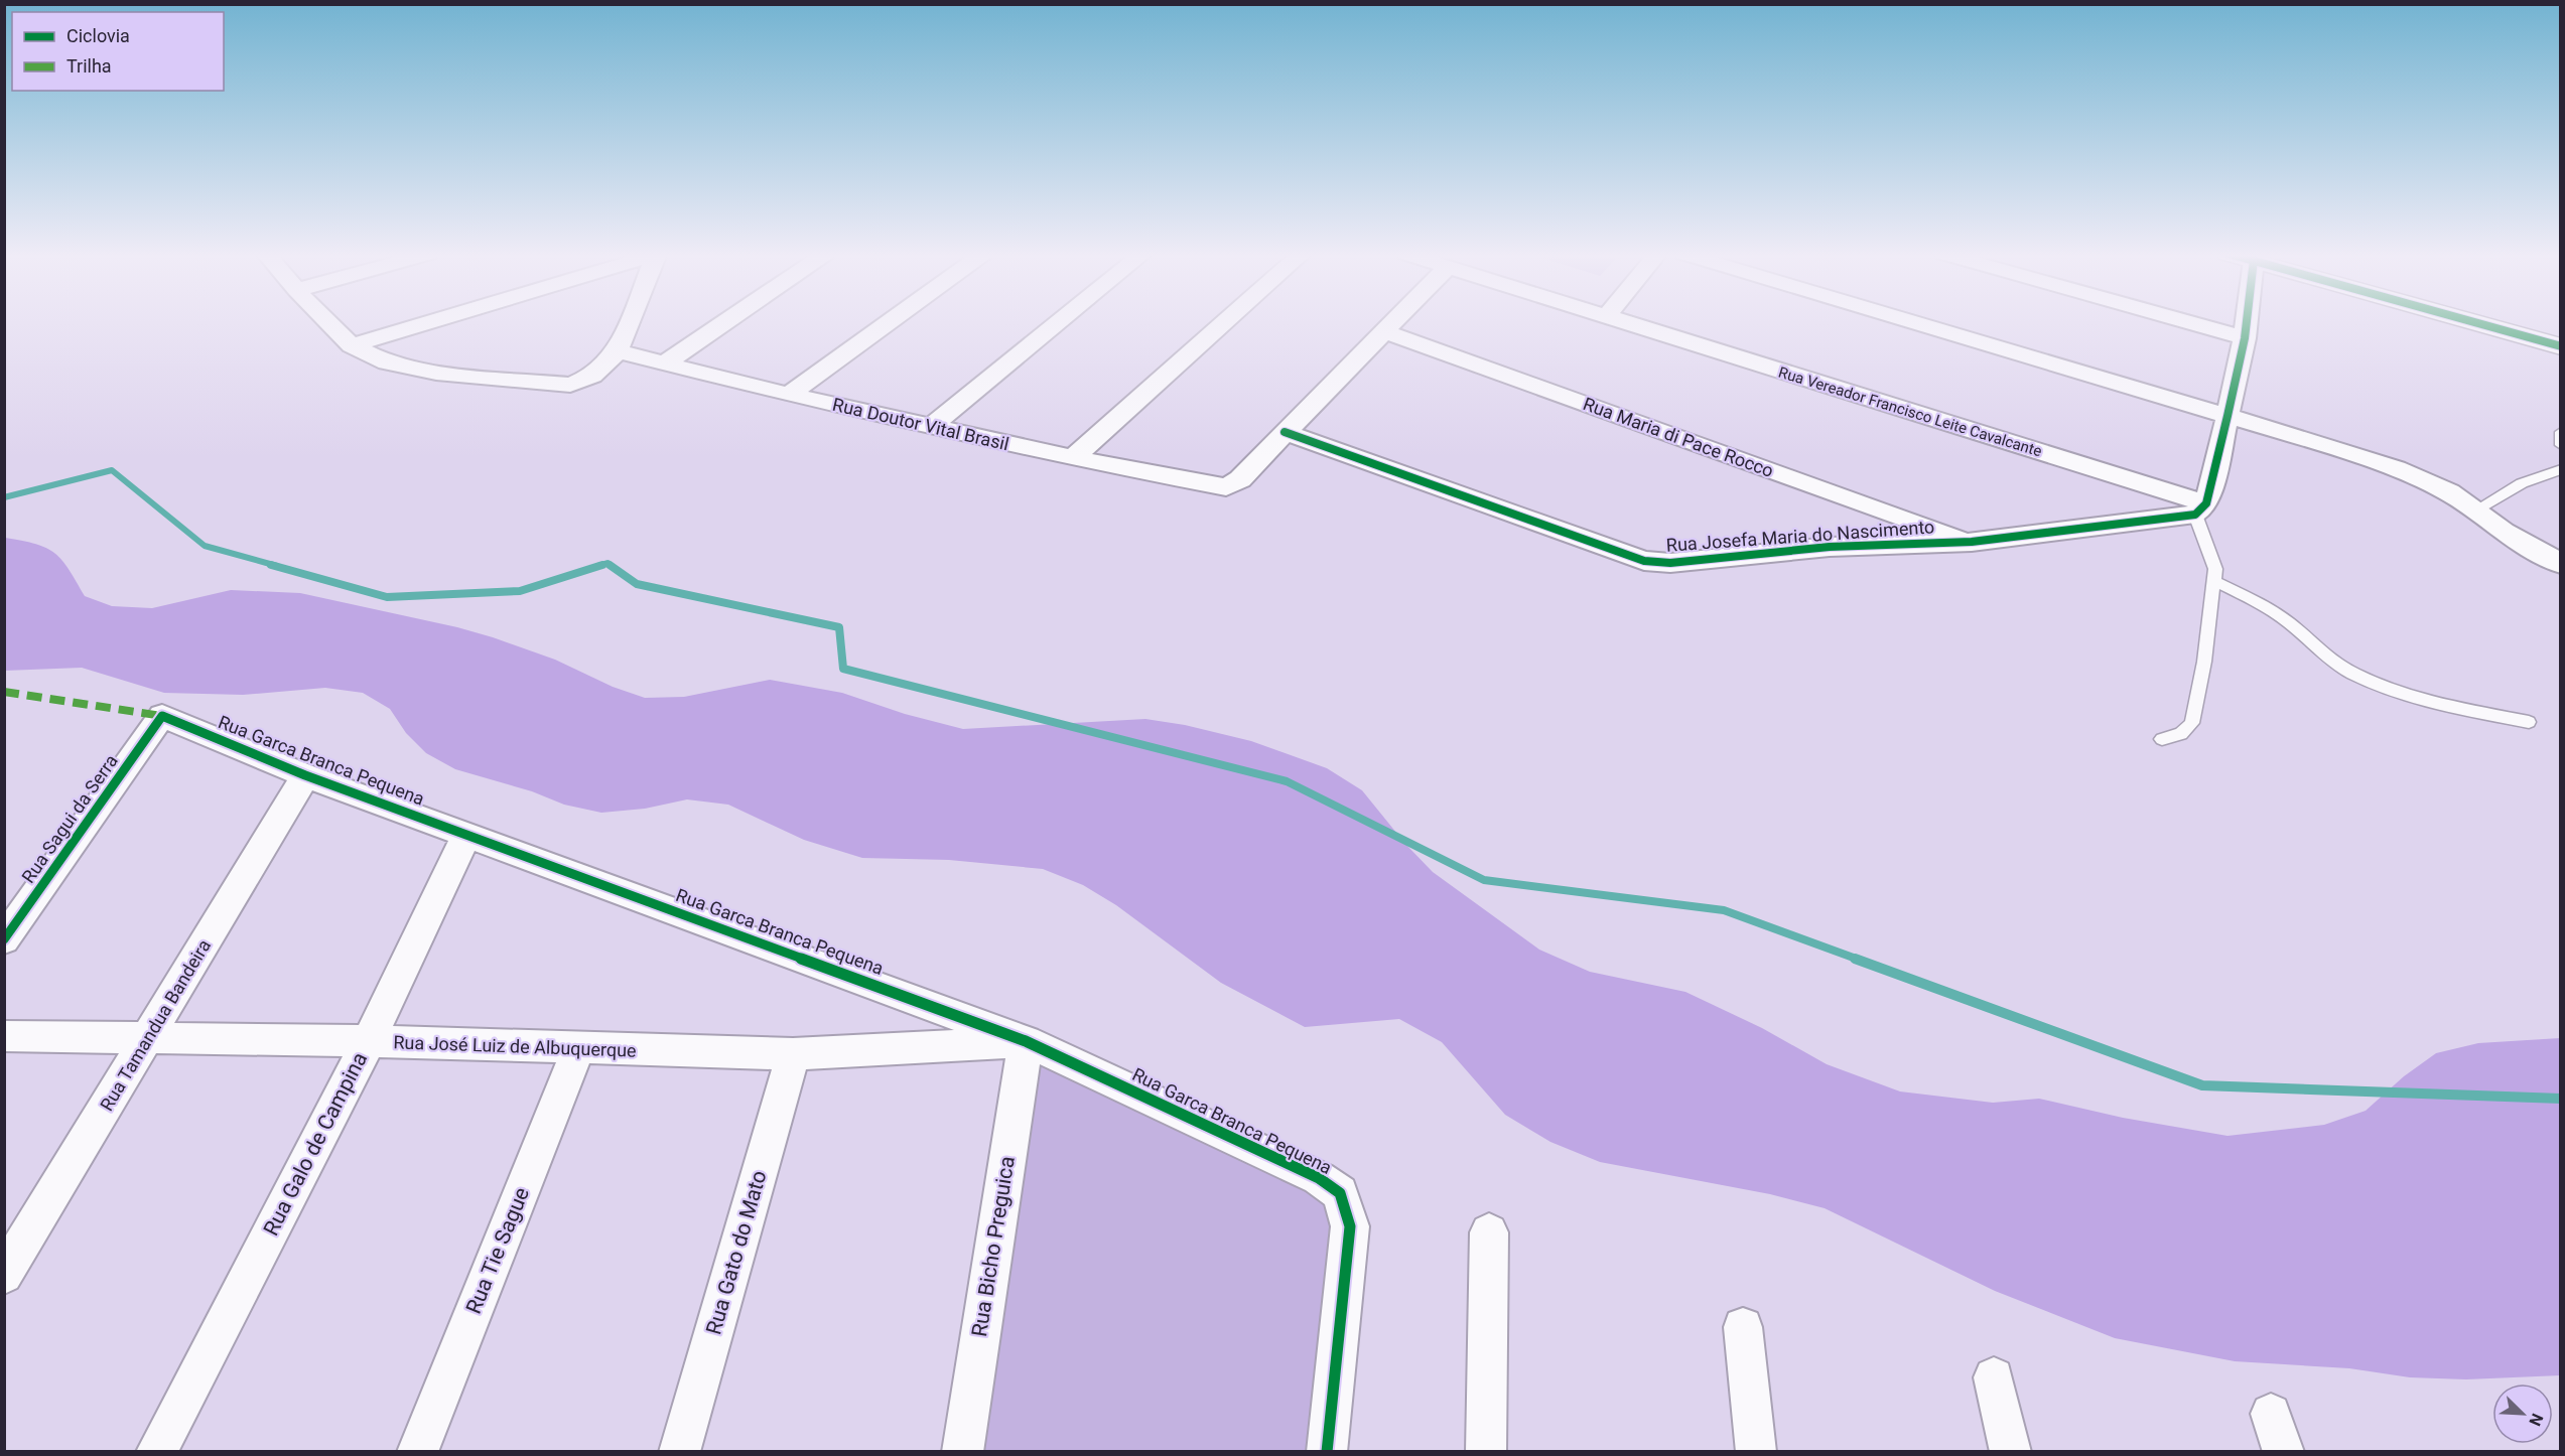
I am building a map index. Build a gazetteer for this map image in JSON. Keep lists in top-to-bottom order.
{
  "streets": {
    "street": [
      "Rua Vereador Francisco Leite Cavalcante",
      "Rua Doutor Vital Brasil",
      "Rua Maria di Pace Rocco",
      "Rua Josefa Maria do Nascimento",
      "Rua Garca Branca Pequena",
      "Rua Sagui da Serra",
      "Rua Tamandua Bandeira",
      "Rua José Luiz de Albuquerque",
      "Rua Galo de Campina",
      "Rua Bicho Preguica",
      "Rua Tie Sague",
      "Rua Gato do Mato"
    ]
  },
  "crossings": [
    ["Rua Vereador Francisco Leite Cavalcante", "Rua Josefa Maria do Nascimento"],
    ["Rua Doutor Vital Brasil", "Rua Josefa Maria do Nascimento"],
    ["Rua Maria di Pace Rocco", "Rua Josefa Maria do Nascimento"],
    ["Rua Garca Branca Pequena", "Rua Sagui da Serra"],
    ["Rua Garca Branca Pequena", "Rua Tamandua Bandeira"],
    ["Rua Garca Branca Pequena", "Rua José Luiz de Albuquerque"],
    ["Rua Garca Branca Pequena", "Rua Galo de Campina"],
    ["Rua Garca Branca Pequena", "Rua Bicho Preguica"],
    ["Rua Tamandua Bandeira", "Rua José Luiz de Albuquerque"],
    ["Rua José Luiz de Albuquerque", "Rua Galo de Campina"],
    ["Rua José Luiz de Albuquerque", "Rua Bicho Preguica"],
    ["Rua José Luiz de Albuquerque", "Rua Tie Sague"],
    ["Rua José Luiz de Albuquerque", "Rua Gato do Mato"]
  ],
  "legend": ["Ciclovia", "Trilha"],
  "north": "bottom right"
}
